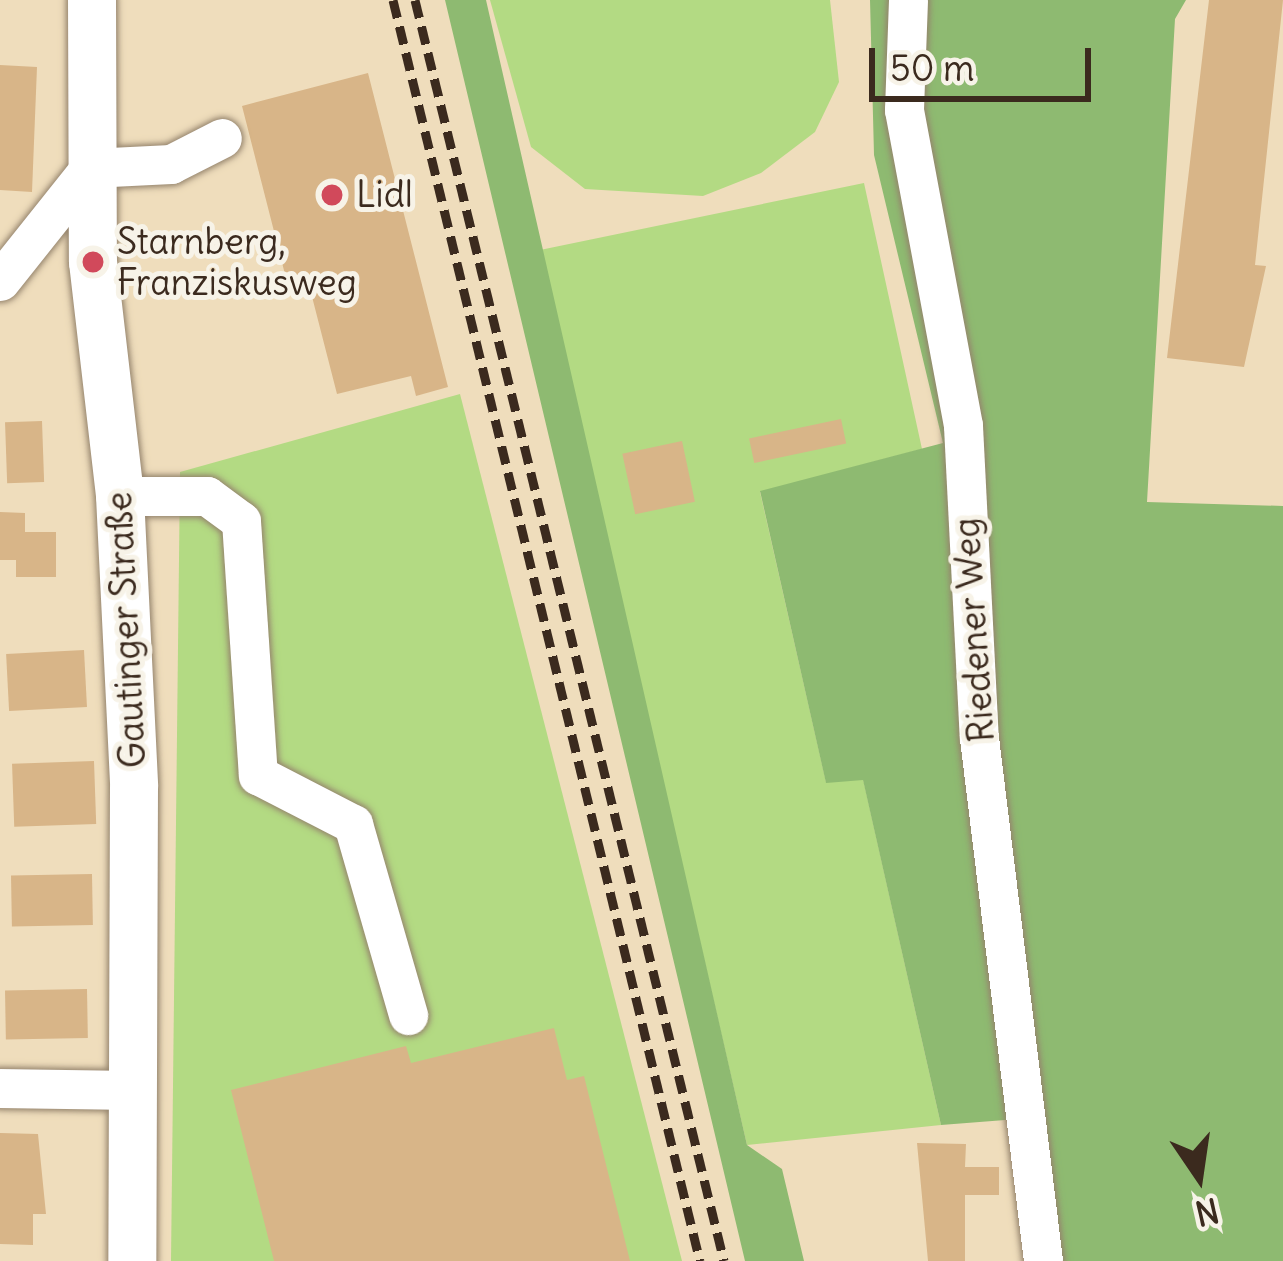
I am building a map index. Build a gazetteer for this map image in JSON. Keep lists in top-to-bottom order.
{
  "streets": {
    "main road": ["Gautinger Straße"],
    "street": ["Riedener Weg"]
  },
  "places": ["Lidl", "Starnberg, Franziskusweg"],
  "scale_bar": "50 m",
  "north": "bottom"
}
